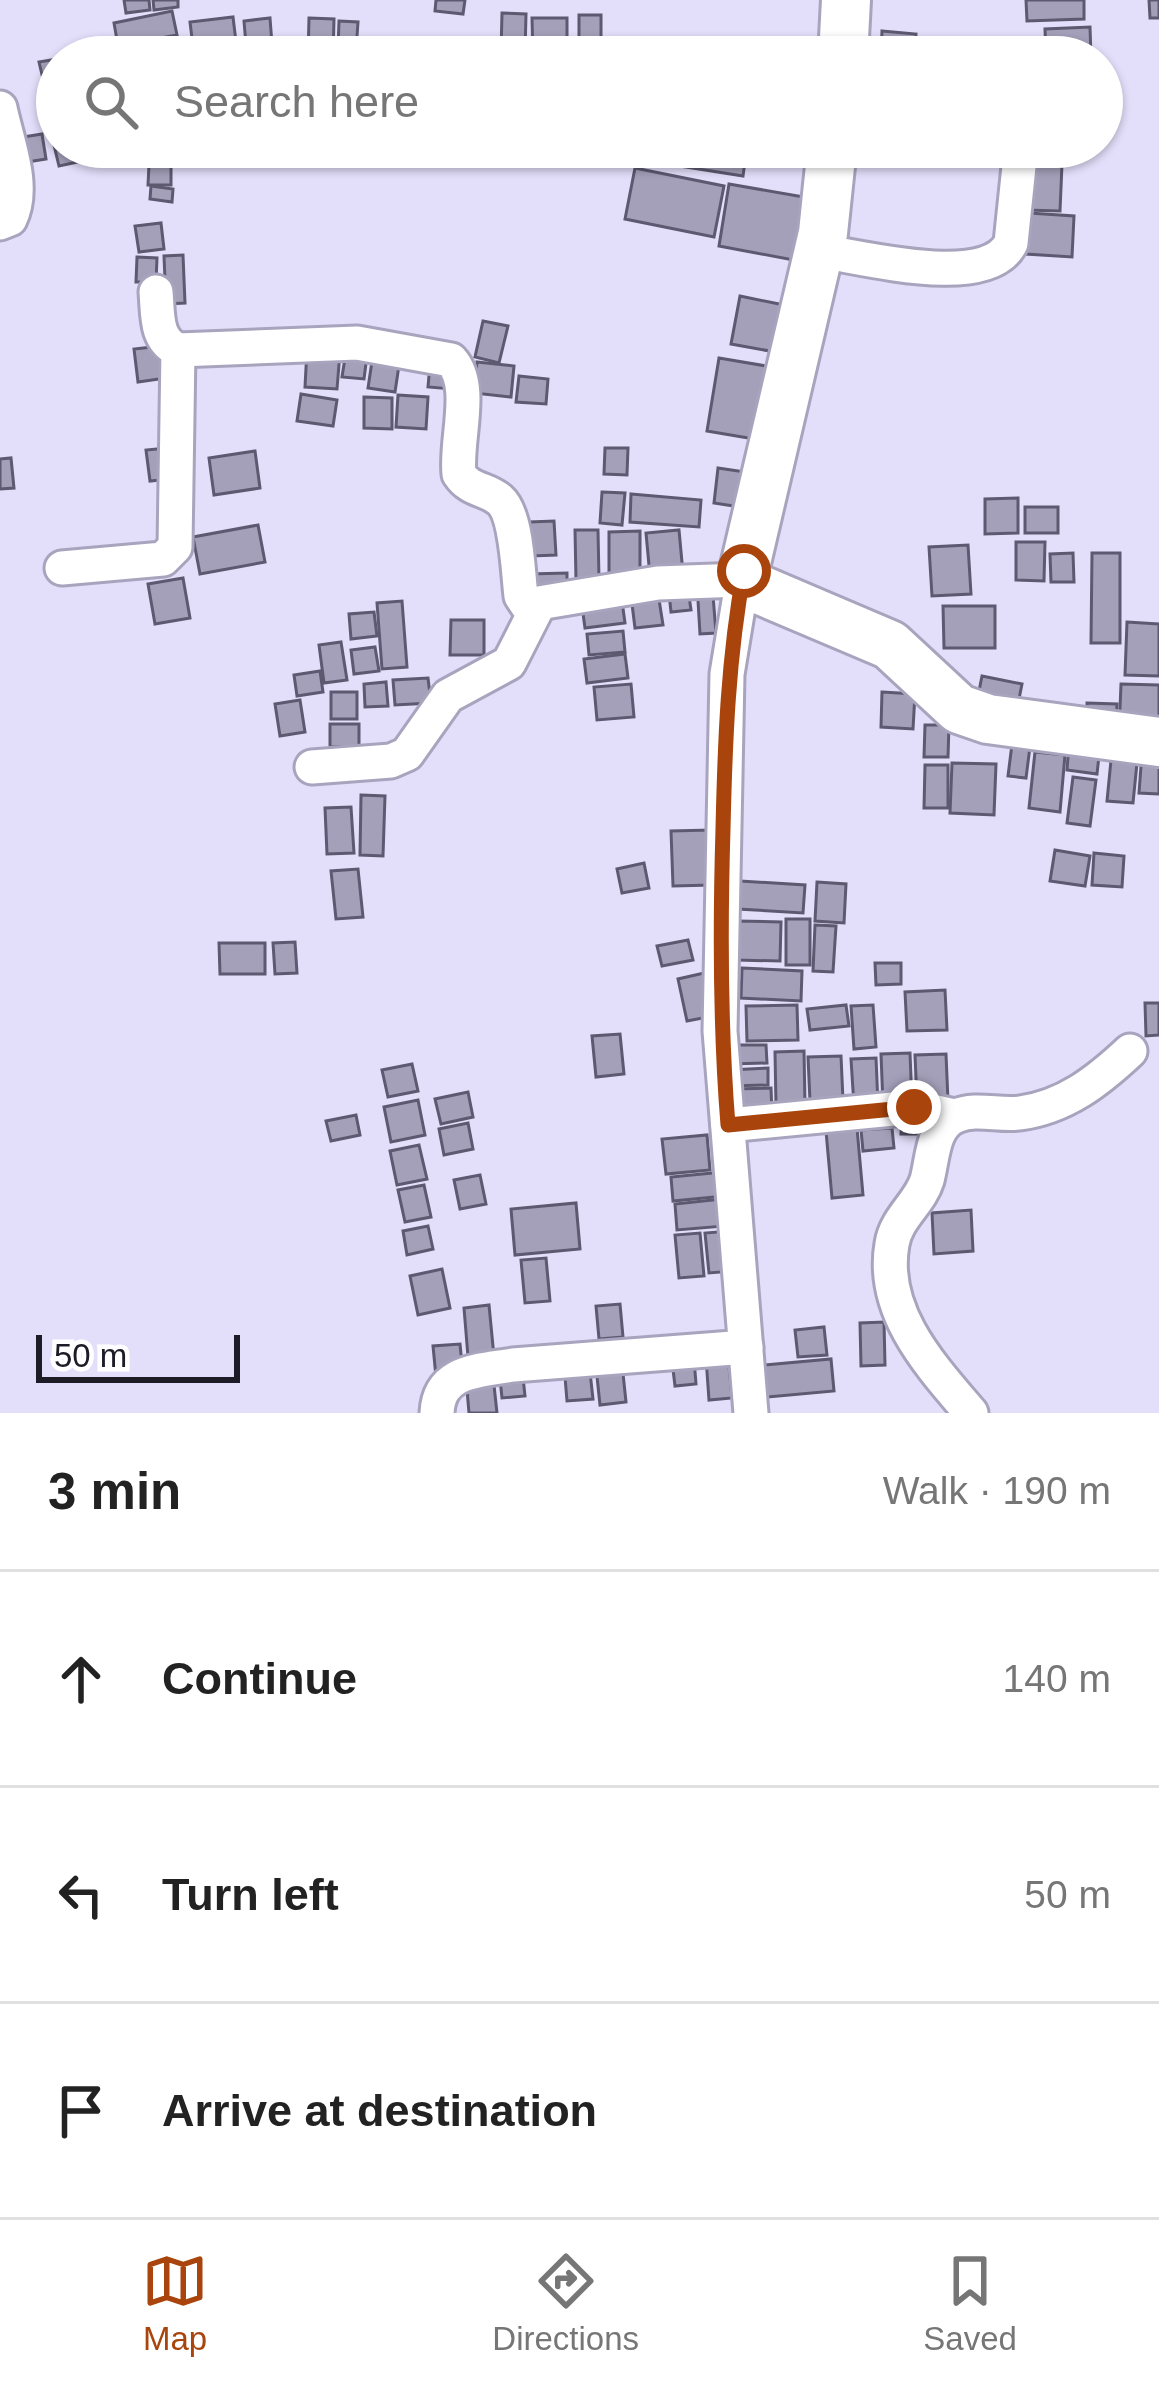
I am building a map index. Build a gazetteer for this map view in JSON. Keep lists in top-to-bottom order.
{
  "scale_bar": "50 m",
  "page": {
    "search": "Search here",
    "scale": "50 m",
    "heading": ["3 min", "Walk · 190 m"],
    "list": [
      ["Continue", "140 m"],
      ["Turn left", "50 m"],
      "Arrive at destination"
    ],
    "nav": ["Map", "Directions", "Saved"]
  }
}
